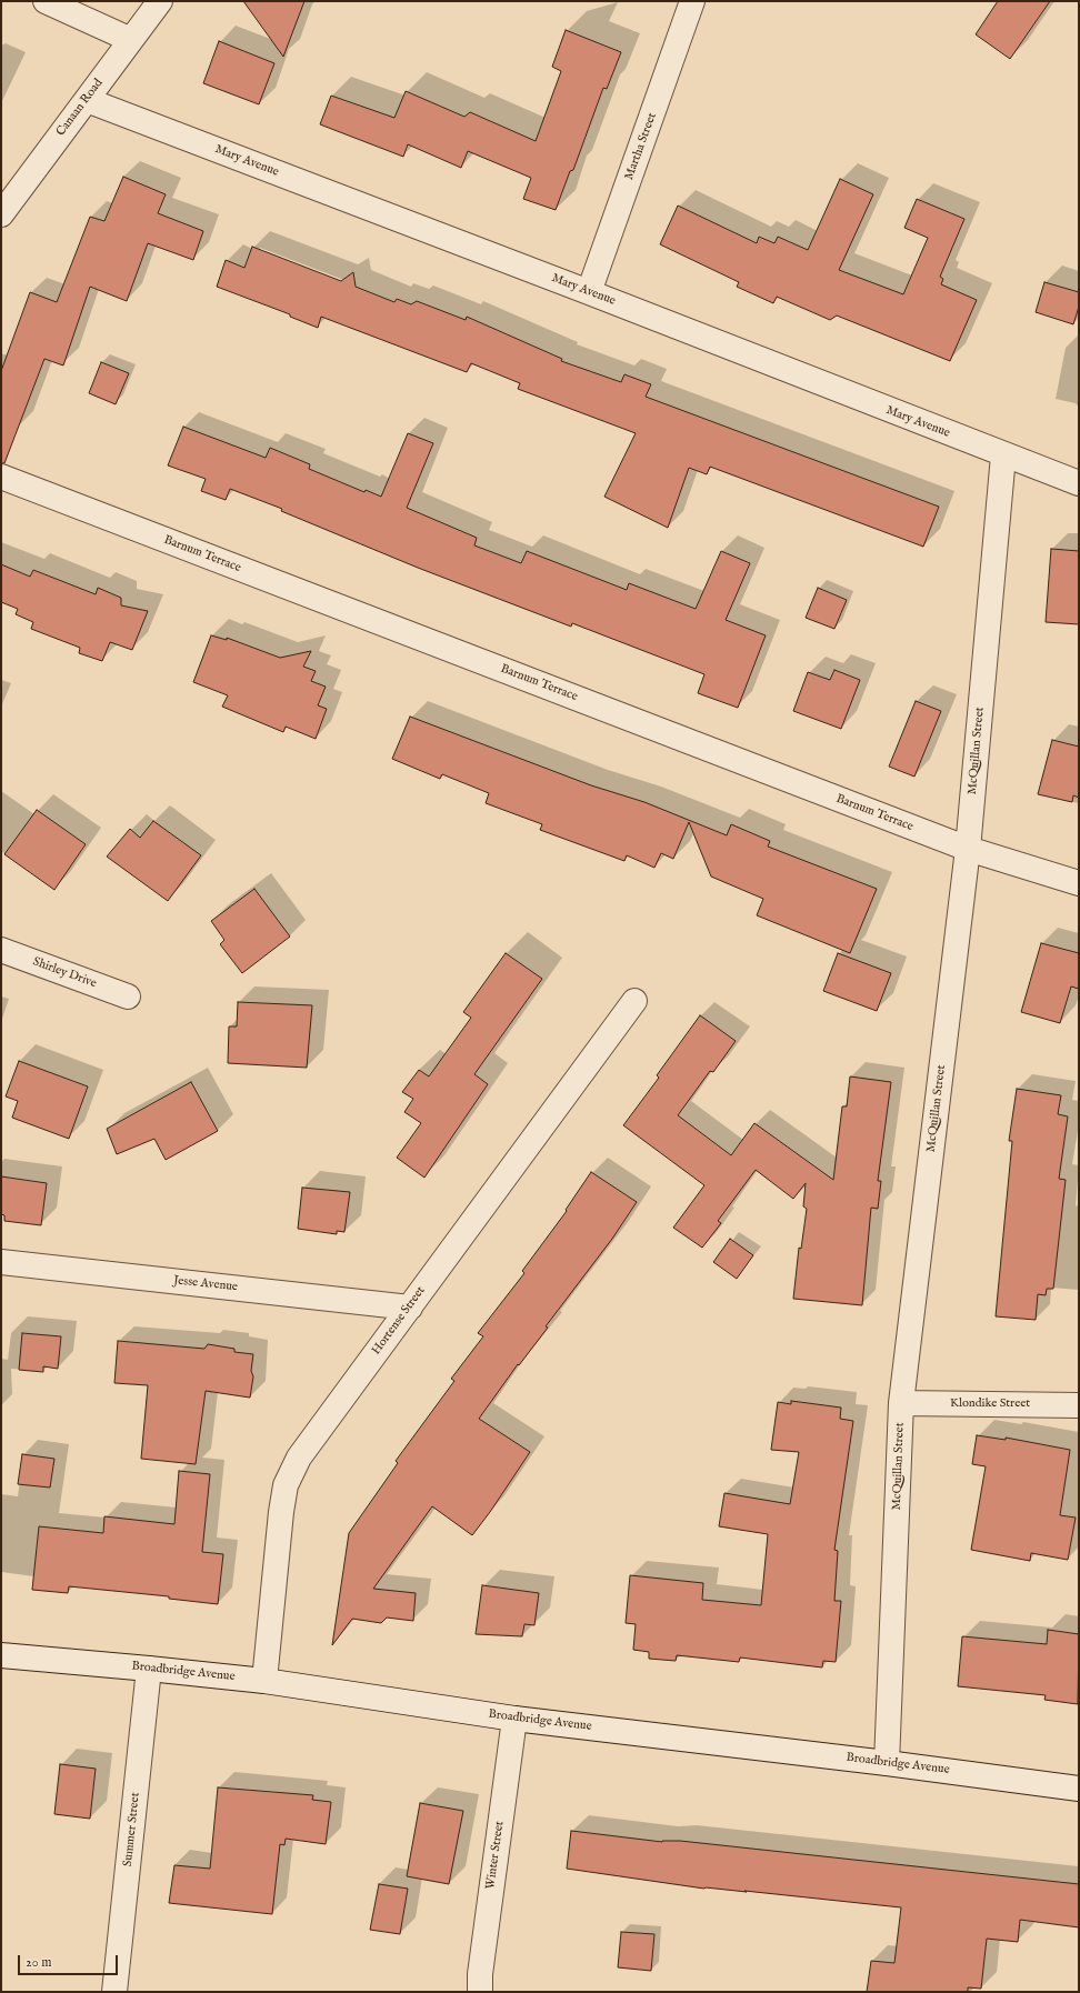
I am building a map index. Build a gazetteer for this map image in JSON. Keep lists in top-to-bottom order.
{
  "streets": {
    "street": [
      "Canaan Road",
      "Martha Street",
      "Mary Avenue",
      "Barnum Terrace",
      "McQuillan Street",
      "Shirley Drive",
      "Jesse Avenue",
      "Hortense Street",
      "Klondike Street",
      "Broadbridge Avenue",
      "Summer Street",
      "Winter Street"
    ]
  },
  "crossings": [
    ["Canaan Road", "Mary Avenue"],
    ["Martha Street", "Mary Avenue"],
    ["Mary Avenue", "McQuillan Street"],
    ["Barnum Terrace", "McQuillan Street"],
    ["McQuillan Street", "Klondike Street"],
    ["McQuillan Street", "Broadbridge Avenue"],
    ["Jesse Avenue", "Hortense Street"],
    ["Hortense Street", "Broadbridge Avenue"],
    ["Broadbridge Avenue", "Summer Street"],
    ["Broadbridge Avenue", "Winter Street"]
  ],
  "scale_bar": "20 m"
}
